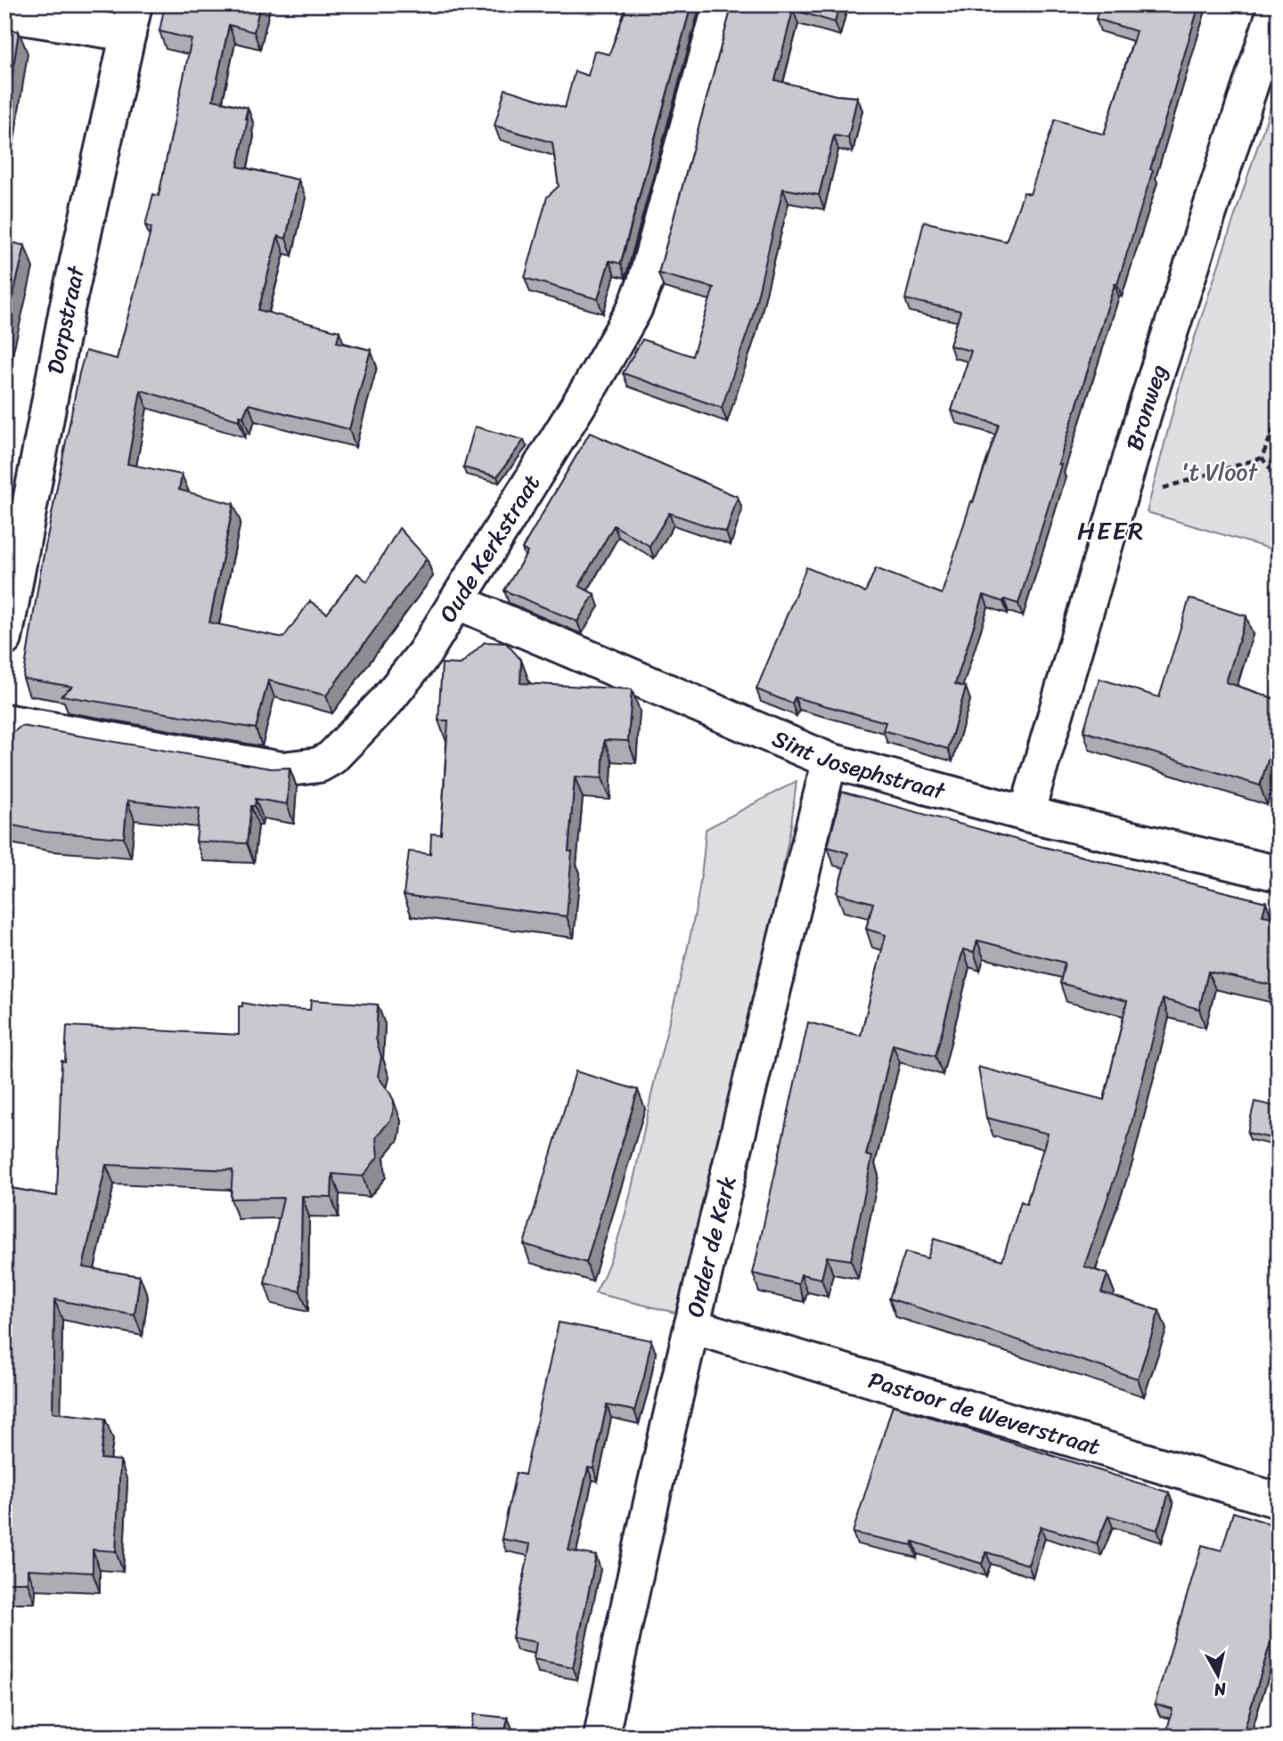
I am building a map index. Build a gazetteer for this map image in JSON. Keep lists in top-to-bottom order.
{
  "streets": {
    "street": [
      "Dorpstraat",
      "Bronweg",
      "Oude Kerkstraat",
      "Sint Josephstraat",
      "Onder de Kerk",
      "Pastoor de Weverstraat"
    ]
  },
  "crossings": [
    ["Bronweg", "Sint Josephstraat"],
    ["Oude Kerkstraat", "Sint Josephstraat"],
    ["Sint Josephstraat", "Onder de Kerk"],
    ["Onder de Kerk", "Pastoor de Weverstraat"]
  ],
  "districts": ["HEER"],
  "parks": ["'t Vloot"],
  "north": "bottom"
}
